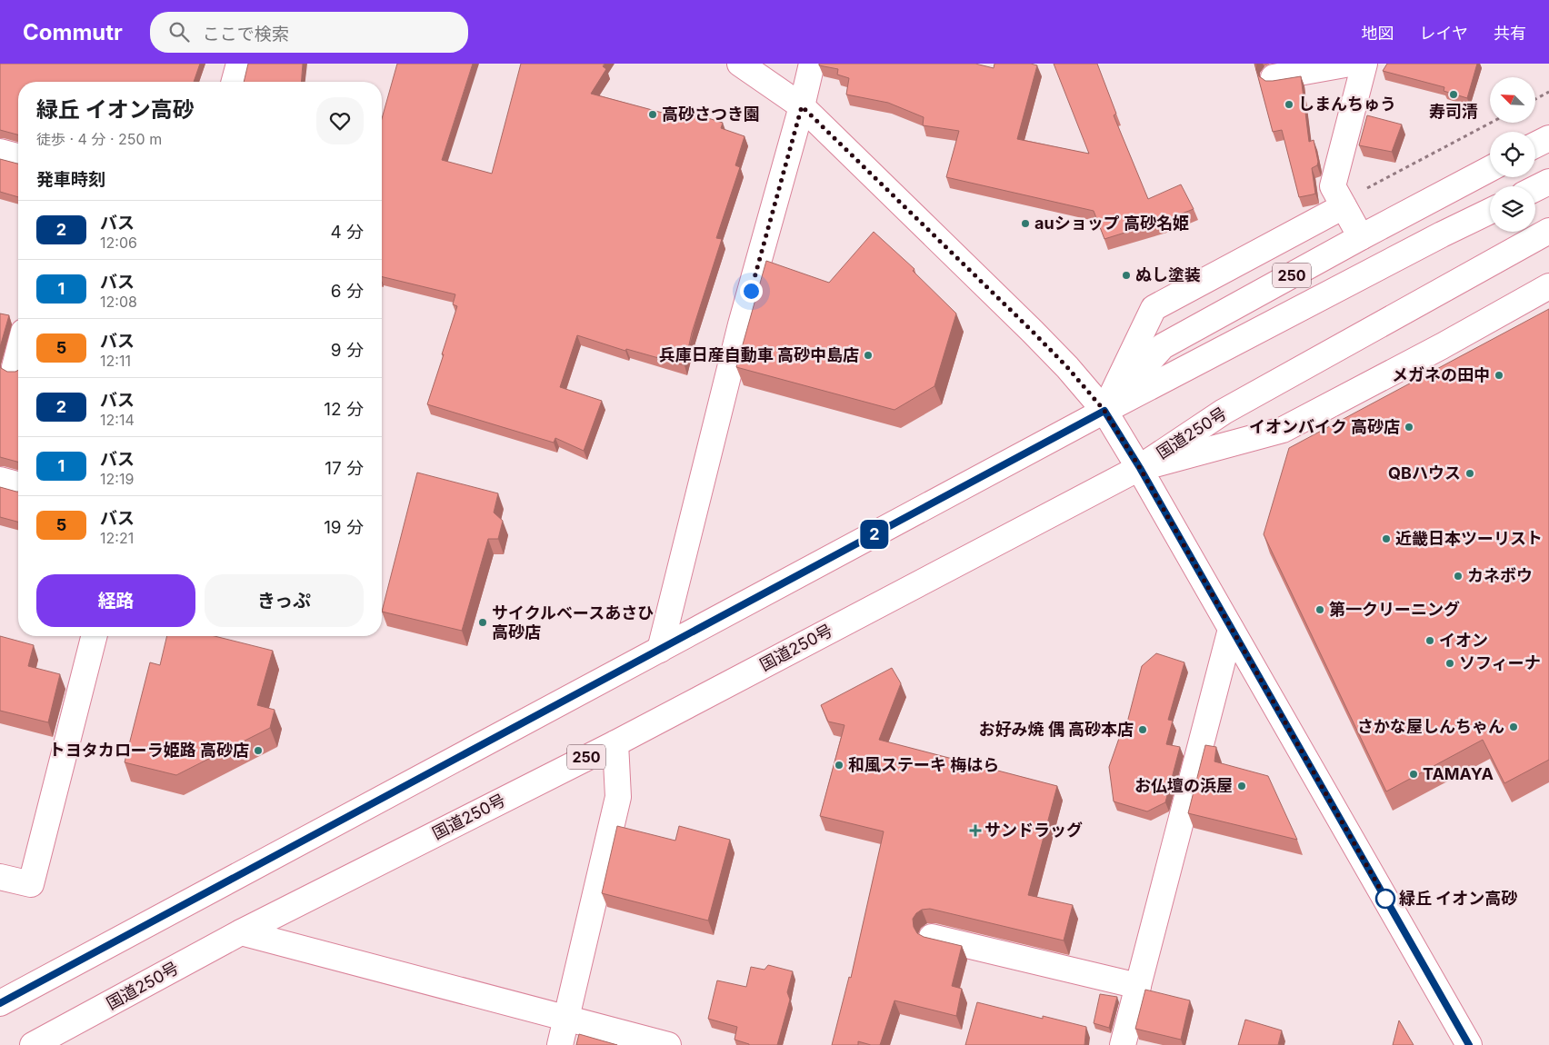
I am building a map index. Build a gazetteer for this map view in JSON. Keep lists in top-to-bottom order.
{
  "streets": {
    "main road": ["250", "国道250号"]
  },
  "crossings": [
    ["250", "国道250号"]
  ],
  "places": {
    "other": [
      "寿司清",
      "しまんちゅう",
      "高砂さつき園",
      "auショップ 高砂名姫",
      "ぬし塗装",
      "兵庫日産自動車 高砂中島店",
      "メガネの田中",
      "イオンバイク 高砂店",
      "QBハウス",
      "近畿日本ツーリスト",
      "カネボウ",
      "第一クリーニング",
      "サイクルベースあさひ 高砂店",
      "イオン",
      "ソフィーナ",
      "さかな屋しんちゃん",
      "お好み焼 偶 高砂本店",
      "トヨタカローラ姫路 高砂店",
      "和風ステーキ 梅はら",
      "TAMAYA",
      "お仏壇の浜屋",
      "緑丘 イオン高砂"
    ],
    "health": ["サンドラッグ"]
  },
  "lines": ["bus line 2"],
  "north": "top left",
  "page": {
    "header": "Commutr",
    "search": "ここで検索",
    "nav": ["地図", "レイヤ", "共有"],
    "on_map": "2",
    "heading": [
      ["緑丘 イオン高砂", "徒歩 · 4 分 · 250 m"],
      "発車時刻"
    ],
    "list": [
      {
        "mark": "2",
        "name": "バス",
        "note": "12:06",
        "value": "4 分"
      },
      {
        "mark": "1",
        "name": "バス",
        "note": "12:08",
        "value": "6 分"
      },
      {
        "mark": "5",
        "name": "バス",
        "note": "12:11",
        "value": "9 分"
      },
      {
        "mark": "2",
        "name": "バス",
        "note": "12:14",
        "value": "12 分"
      },
      {
        "mark": "1",
        "name": "バス",
        "note": "12:19",
        "value": "17 分"
      },
      {
        "mark": "5",
        "name": "バス",
        "note": "12:21",
        "value": "19 分"
      }
    ],
    "buttons": ["経路", "きっぷ"]
  }
}
